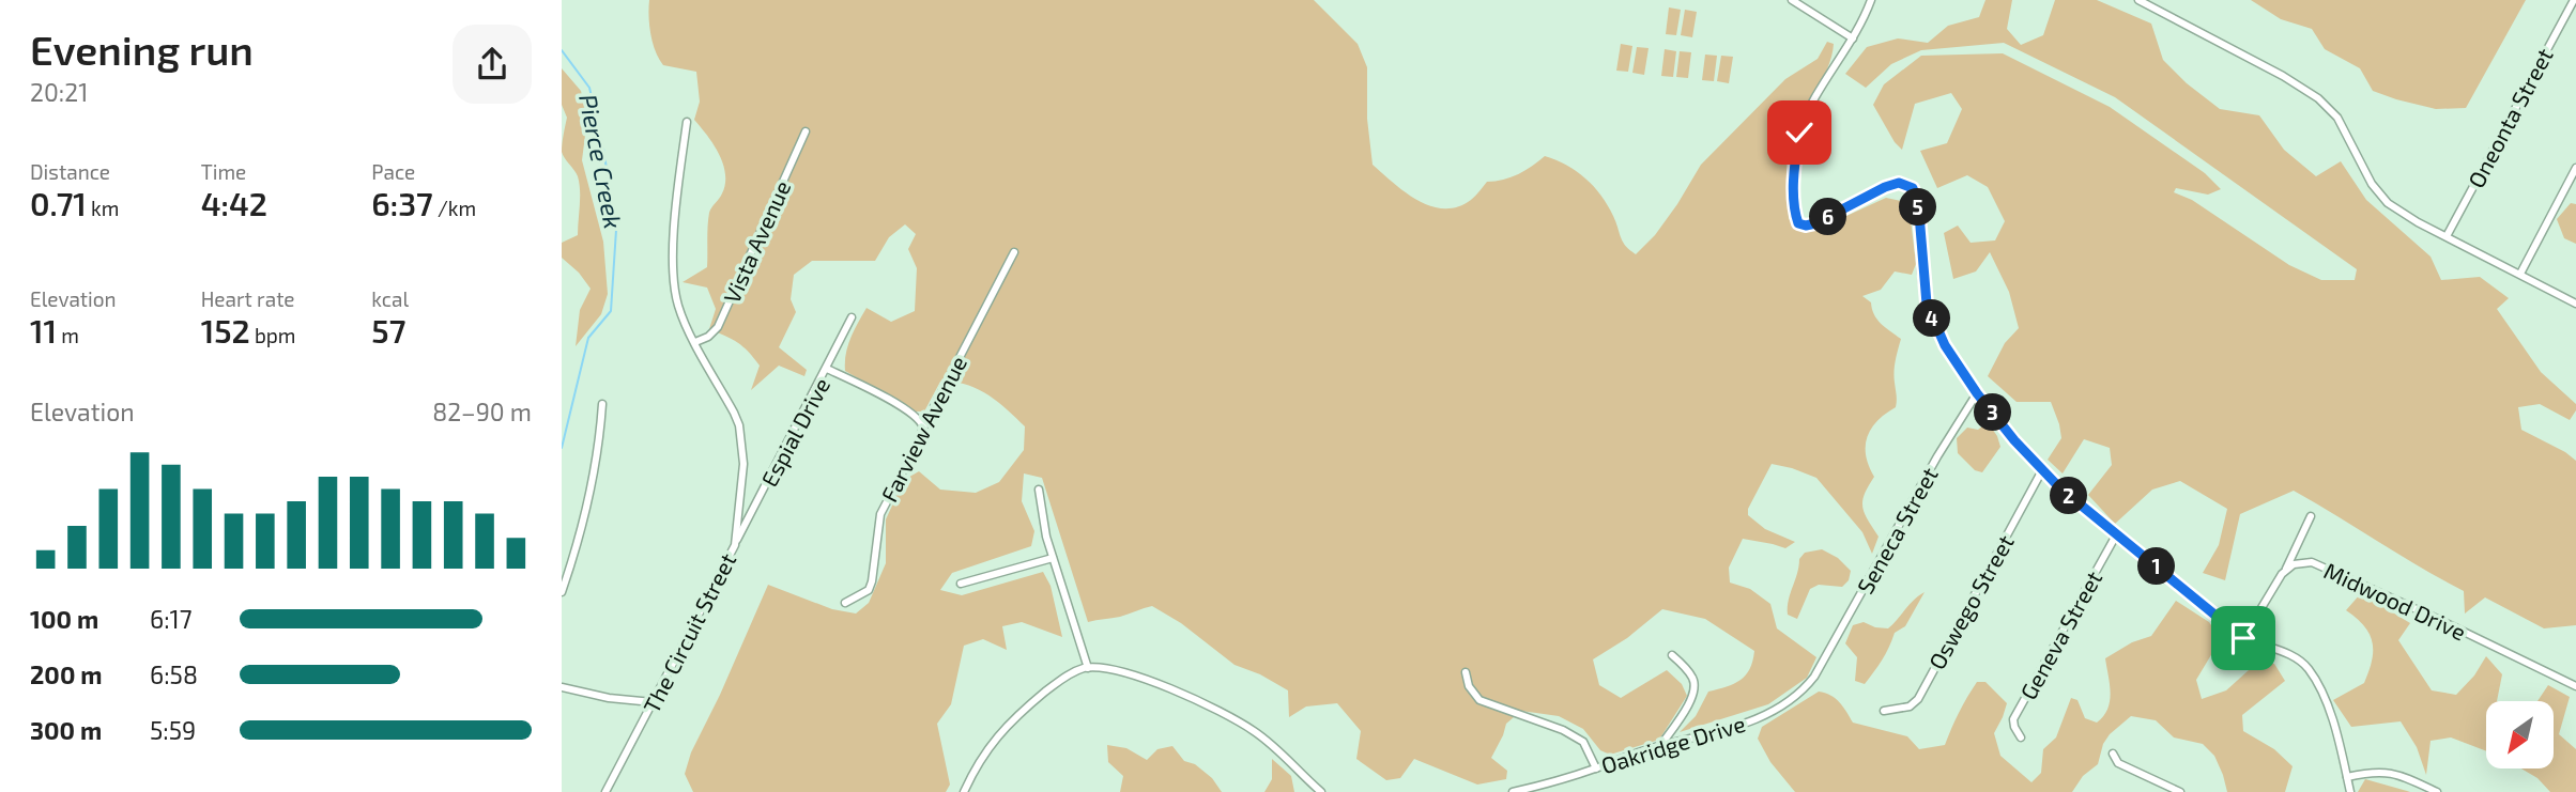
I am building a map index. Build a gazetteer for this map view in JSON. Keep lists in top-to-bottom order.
{
  "streets": {
    "street": [
      "Oneonta Street",
      "Vista Avenue",
      "Farview Avenue",
      "Espial Drive",
      "Seneca Street",
      "Midwood Drive",
      "Oswego Street",
      "The Circuit Street",
      "Geneva Street",
      "Oakridge Drive"
    ]
  },
  "crossings": [
    ["Vista Avenue", "The Circuit Street"],
    ["Espial Drive", "The Circuit Street"],
    ["Seneca Street", "Oakridge Drive"]
  ],
  "water": ["Pierce Creek"],
  "north": "bottom left",
  "page": {
    "heading": ["Evening run", "20:21"],
    "stats": [
      ["Distance", "0.71 km"],
      ["Time", "4:42"],
      ["Pace", "6:37 /km"],
      ["Elevation", "11 m"],
      ["Heart rate", "152 bpm"],
      ["kcal", "57"]
    ],
    "pins": [
      "5",
      "6",
      "4",
      "3",
      "2",
      "1"
    ],
    "chart": ["Elevation", "82–90 m"],
    "list": [
      {
        "name": "100 m",
        "note": "6:17"
      },
      {
        "name": "200 m",
        "note": "6:58"
      },
      {
        "name": "300 m",
        "note": "5:59"
      }
    ]
  }
}
